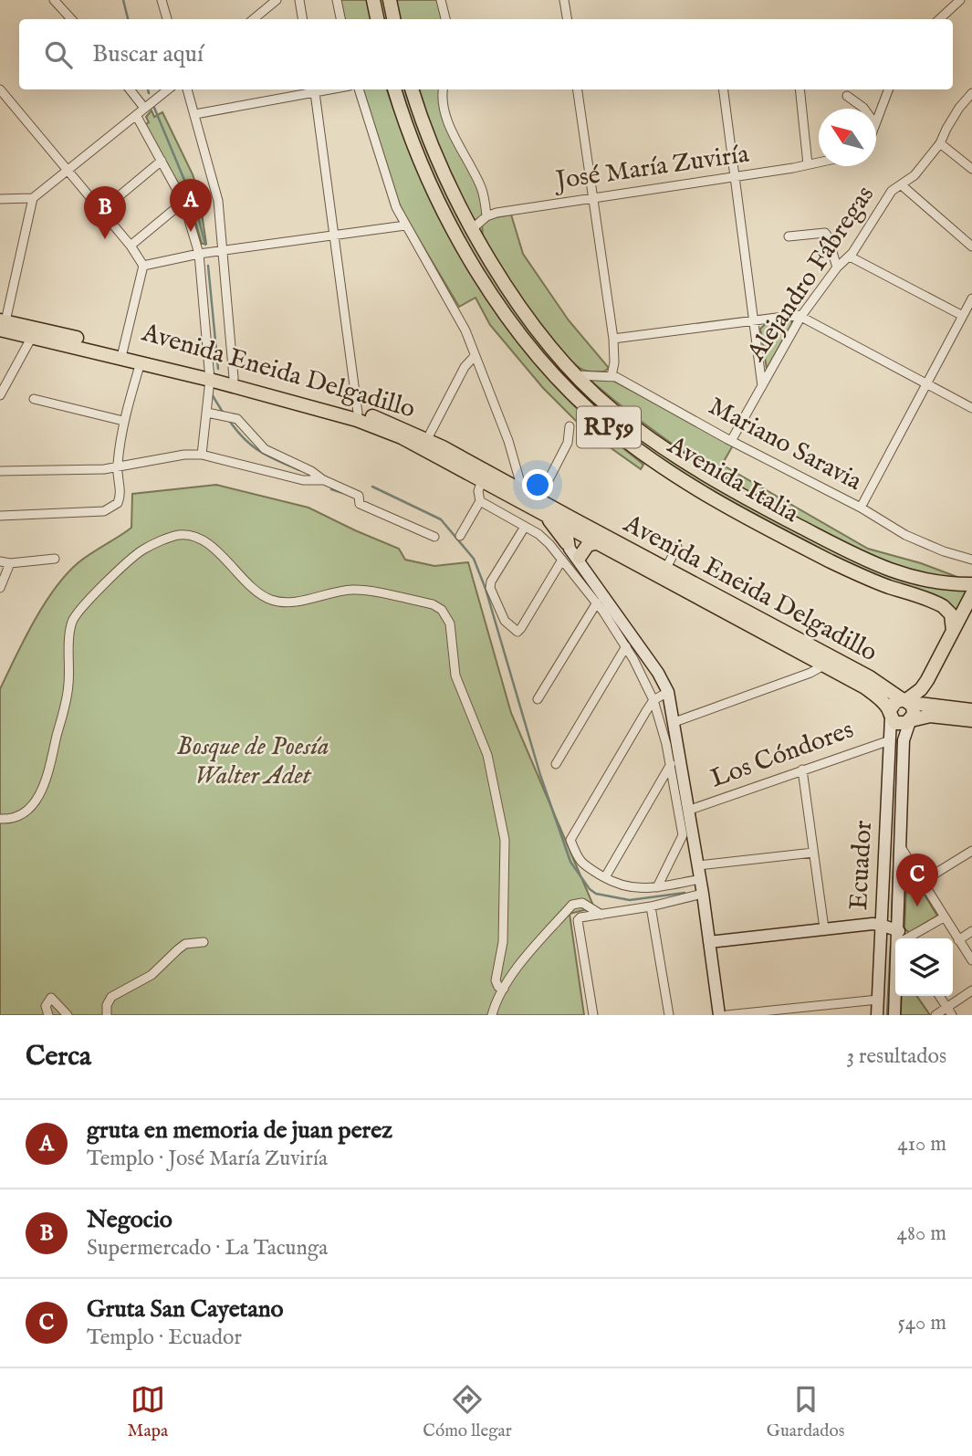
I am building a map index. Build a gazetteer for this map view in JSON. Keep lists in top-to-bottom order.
{
  "streets": {
    "main road": [
      "Avenida Eneida Delgadillo",
      "RP59",
      "Avenida Italia",
      "Ecuador"
    ],
    "street": [
      "José María Zuviría",
      "Alejandro Fábregas",
      "Mariano Saravia",
      "Los Cóndores"
    ]
  },
  "crossings": [
    ["Alejandro Fábregas", "Mariano Saravia"],
    ["Avenida Eneida Delgadillo", "Ecuador"],
    ["Mariano Saravia", "Avenida Italia"],
    ["Los Cóndores", "Ecuador"]
  ],
  "parks": ["Bosque de Poesía Walter Adet"],
  "north": "top left",
  "page": {
    "search": "Buscar aquí",
    "pins": ["A", "B", "C"],
    "heading": ["Cerca", "3 resultados"],
    "list": [
      {
        "mark": "A",
        "name": "gruta en memoria de juan perez",
        "note": "Templo · José María Zuviría",
        "value": "410 m"
      },
      {
        "mark": "B",
        "name": "Negocio",
        "note": "Supermercado · La Tacunga",
        "value": "480 m"
      },
      {
        "mark": "C",
        "name": "Gruta San Cayetano",
        "note": "Templo · Ecuador",
        "value": "540 m"
      }
    ],
    "nav": ["Mapa", "Cómo llegar", "Guardados"]
  }
}
